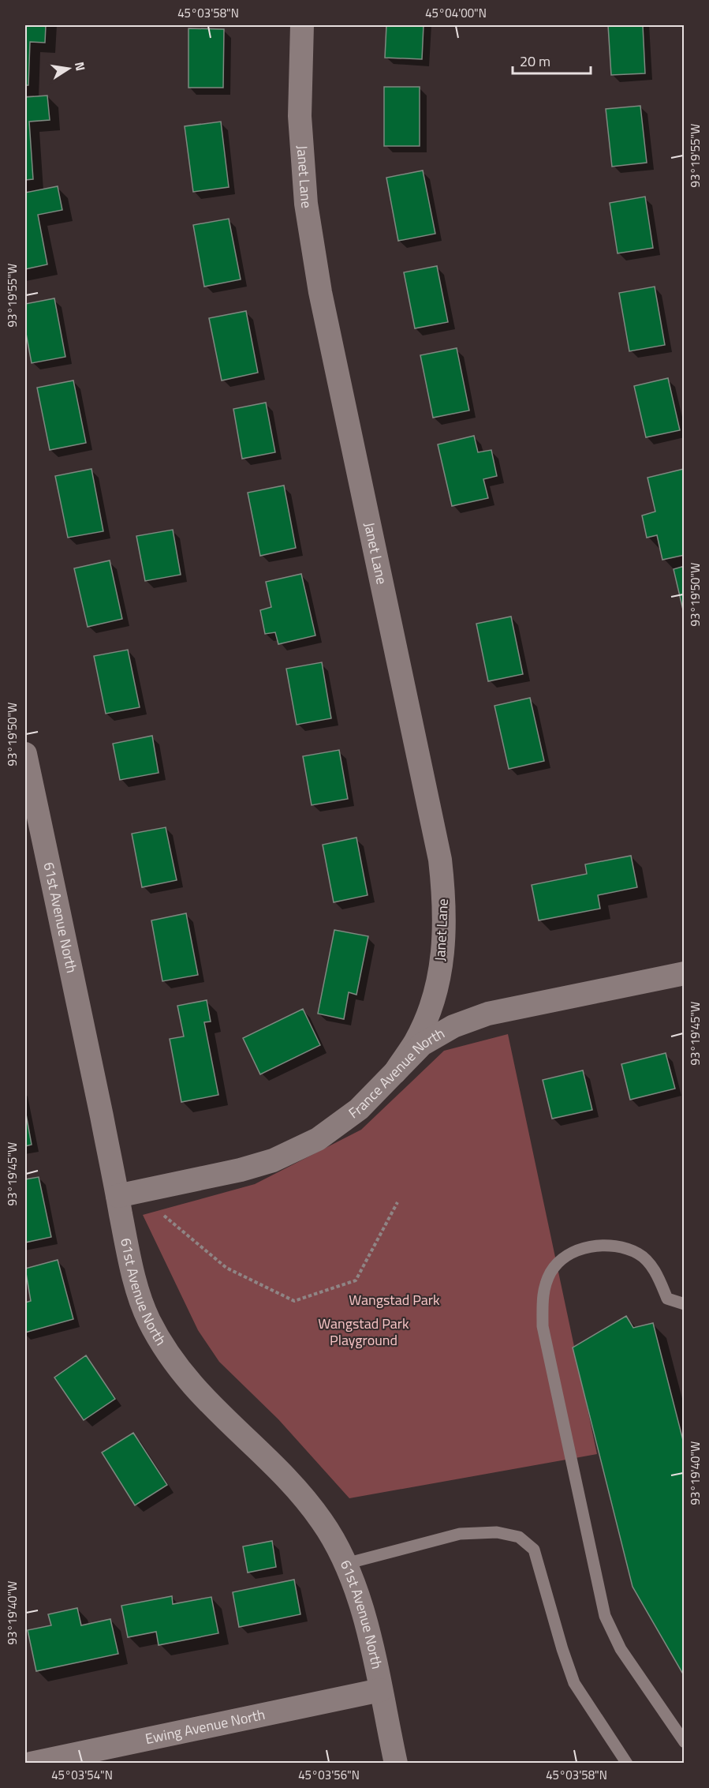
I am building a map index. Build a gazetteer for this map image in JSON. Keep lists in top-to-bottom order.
{
  "streets": {
    "street": [
      "Janet Lane",
      "61st Avenue North",
      "France Avenue North",
      "Ewing Avenue North"
    ]
  },
  "crossings": [
    ["Janet Lane", "France Avenue North"],
    ["61st Avenue North", "France Avenue North"],
    ["61st Avenue North", "Ewing Avenue North"]
  ],
  "parks": ["Wangstad Park", "Wangstad Park Playground"],
  "scale_bar": "20 m",
  "north": "right",
  "coordinates": [
    "45°03'58\"N",
    "45°04'00\"N",
    "93°19'55\"W",
    "93°19'50\"W",
    "93°19'45\"W",
    "93°19'40\"W",
    "45°03'54\"N",
    "45°03'56\"N"
  ]
}
